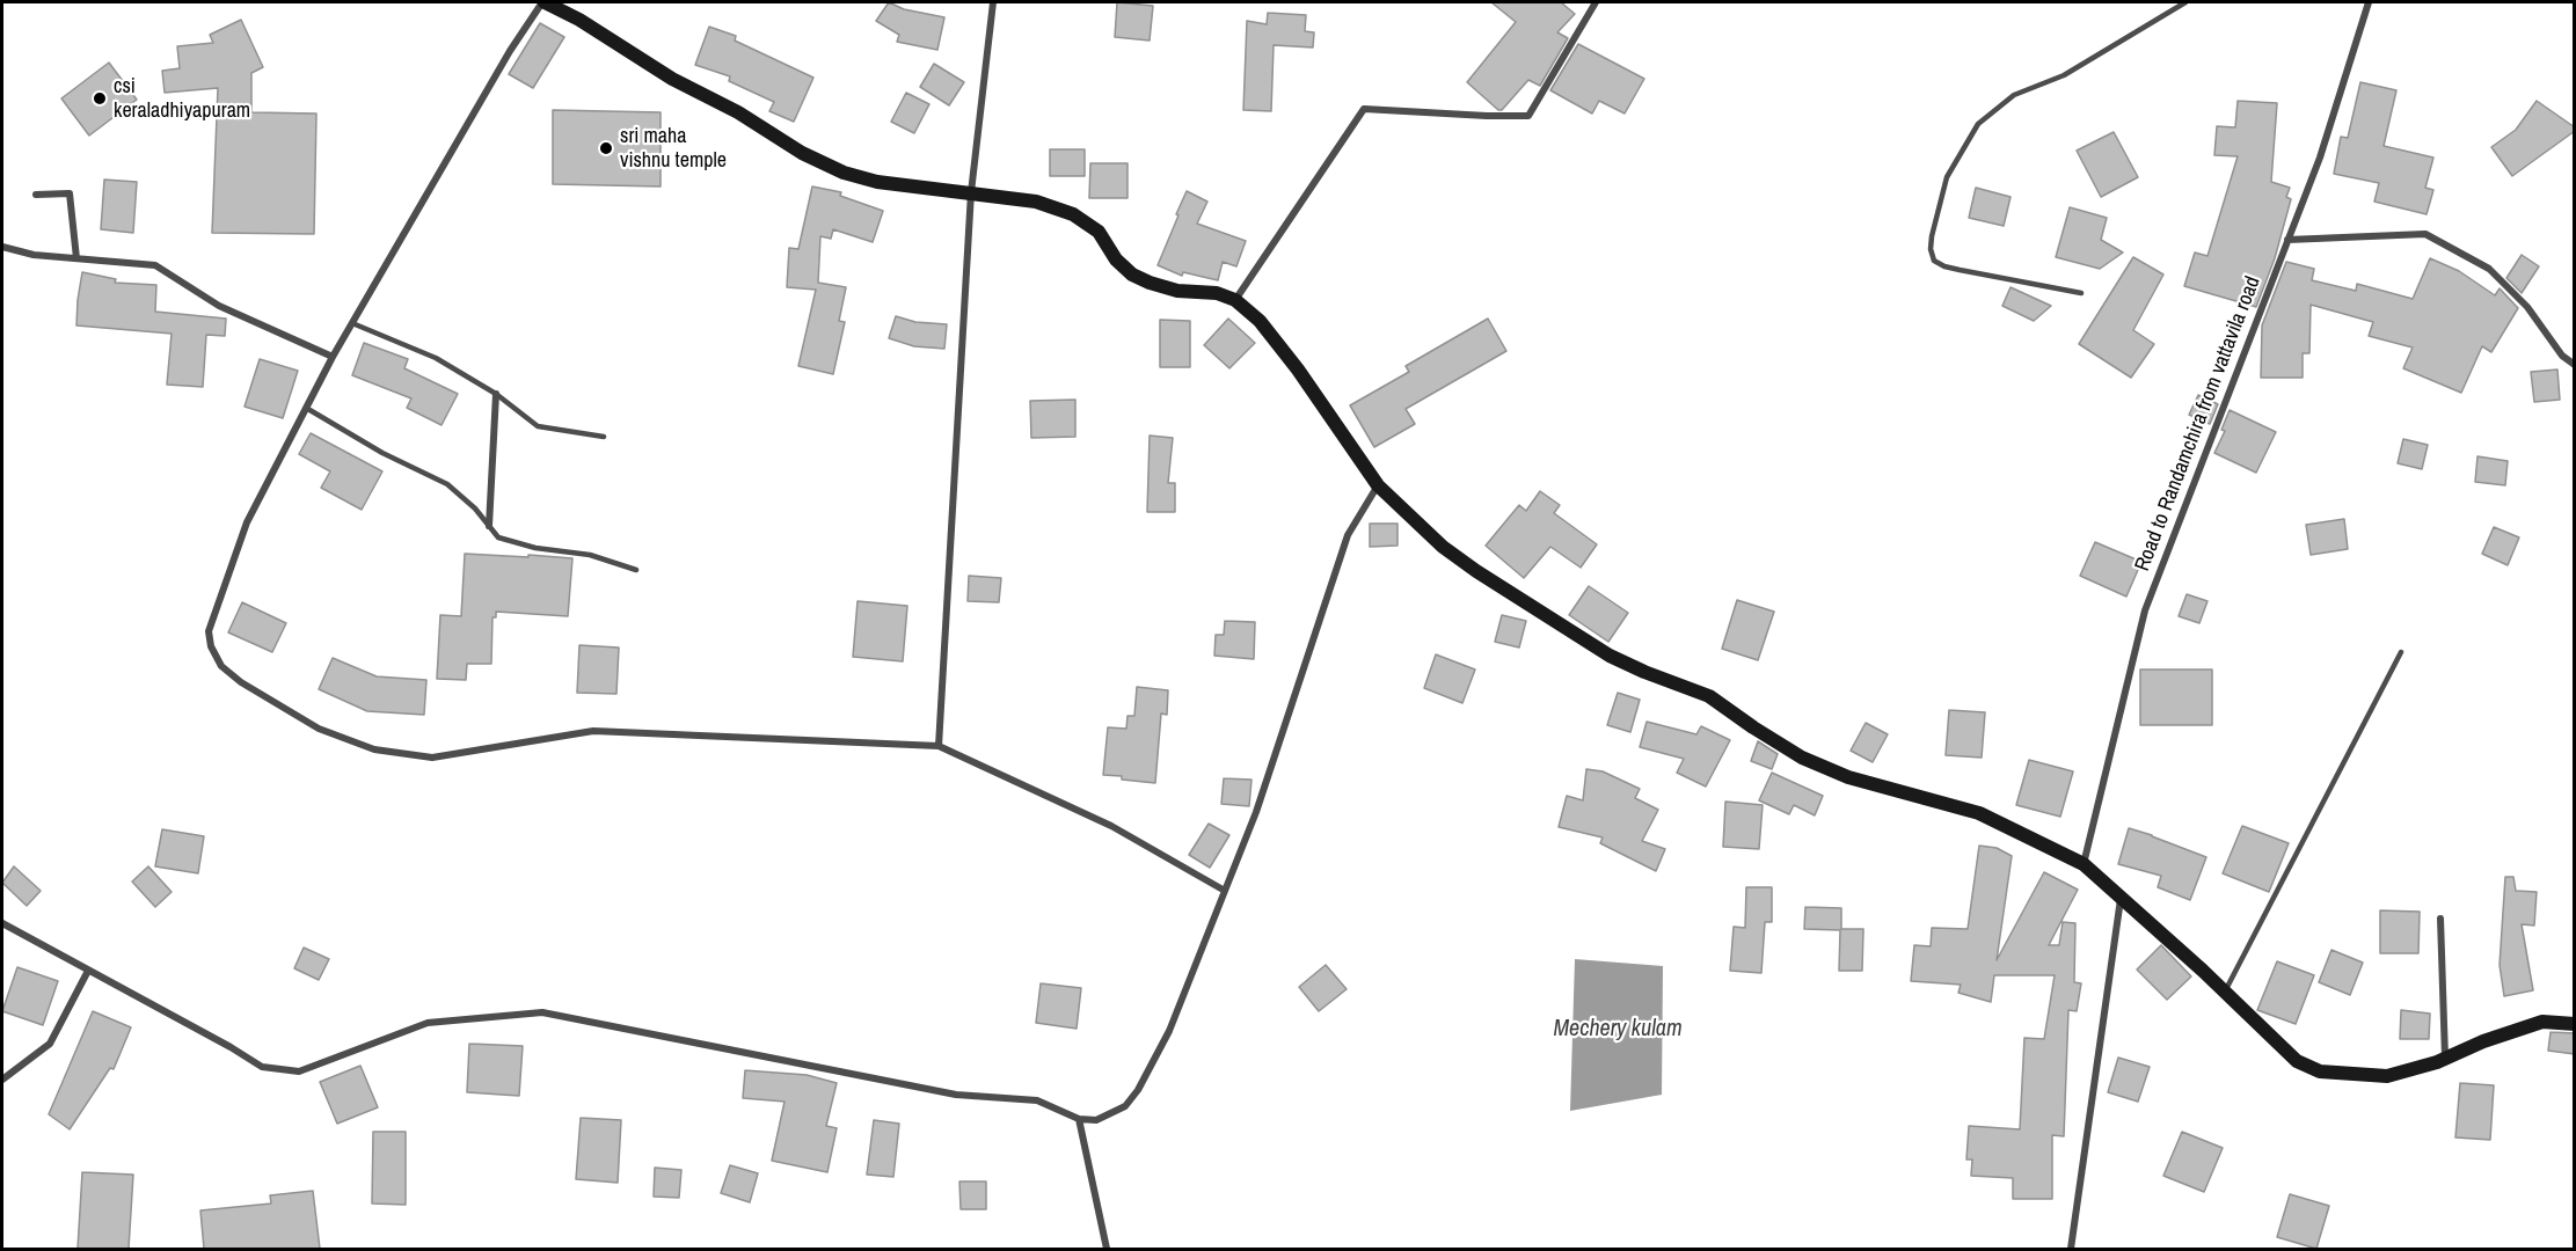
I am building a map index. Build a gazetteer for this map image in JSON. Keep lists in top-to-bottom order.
{
  "streets": {
    "street": ["Road to Randamchira from vattavila road"]
  },
  "water": ["Mechery kulam"],
  "places": ["csi keraladhiyapuram", "sri maha vishnu temple"]
}
